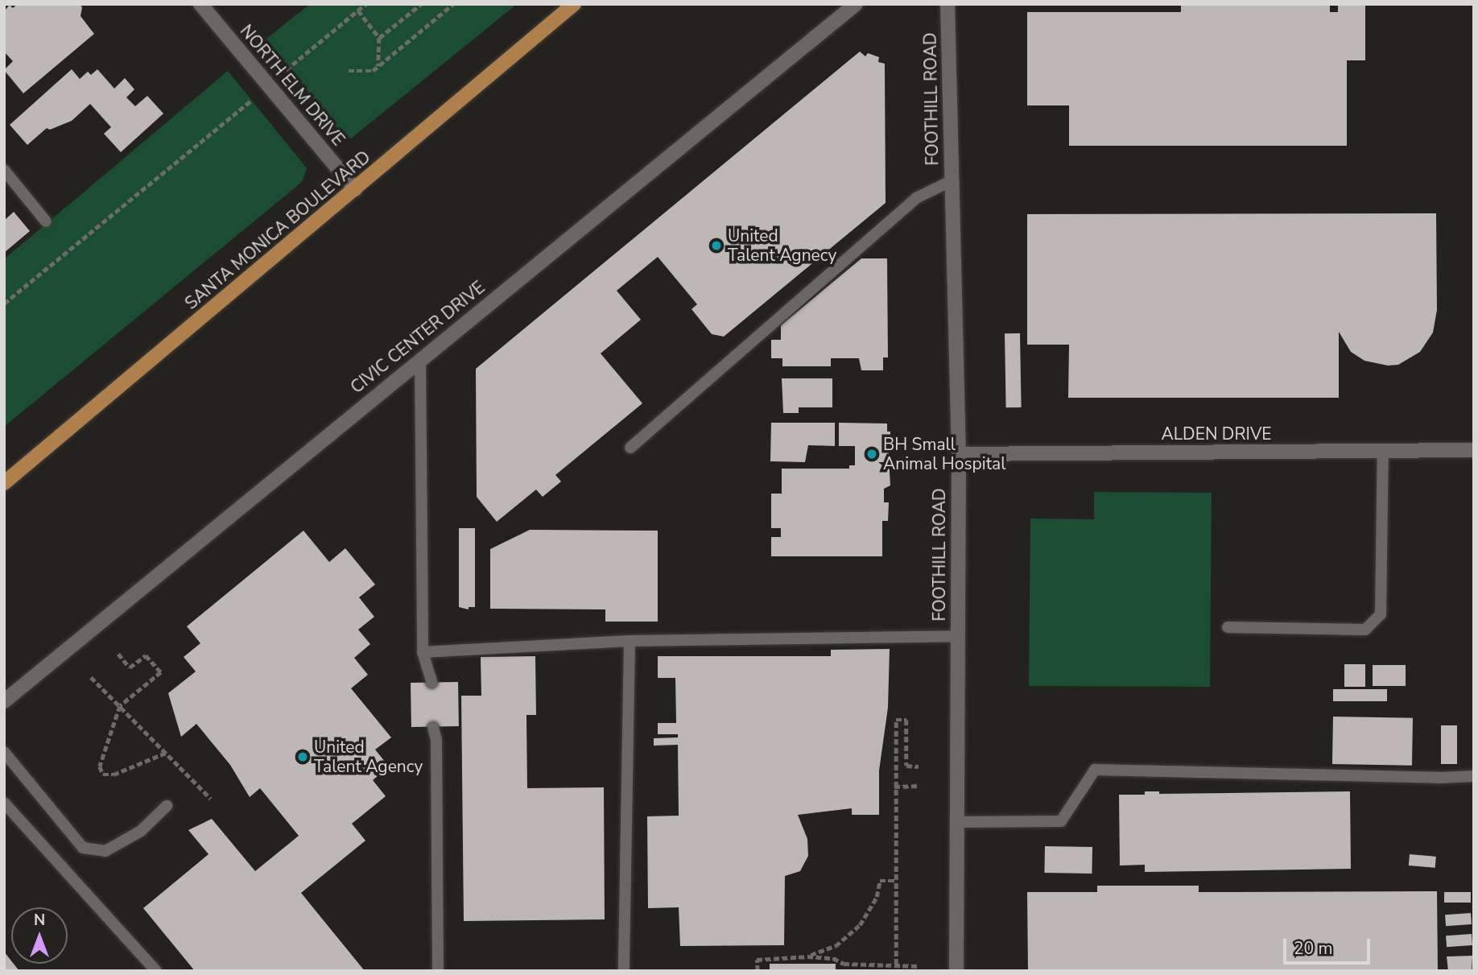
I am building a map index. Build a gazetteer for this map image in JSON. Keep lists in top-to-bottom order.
{
  "streets": {
    "main road": ["SANTA MONICA BOULEVARD"],
    "street": [
      "NORTH ELM DRIVE",
      "FOOTHILL ROAD",
      "CIVIC CENTER DRIVE",
      "ALDEN DRIVE"
    ]
  },
  "crossings": [
    ["NORTH ELM DRIVE", "SANTA MONICA BOULEVARD"],
    ["FOOTHILL ROAD", "ALDEN DRIVE"]
  ],
  "places": ["United Talent Agnecy", "BH Small Animal Hospital", "United Talent Agency"],
  "scale_bar": "20 m",
  "north": "top"
}
